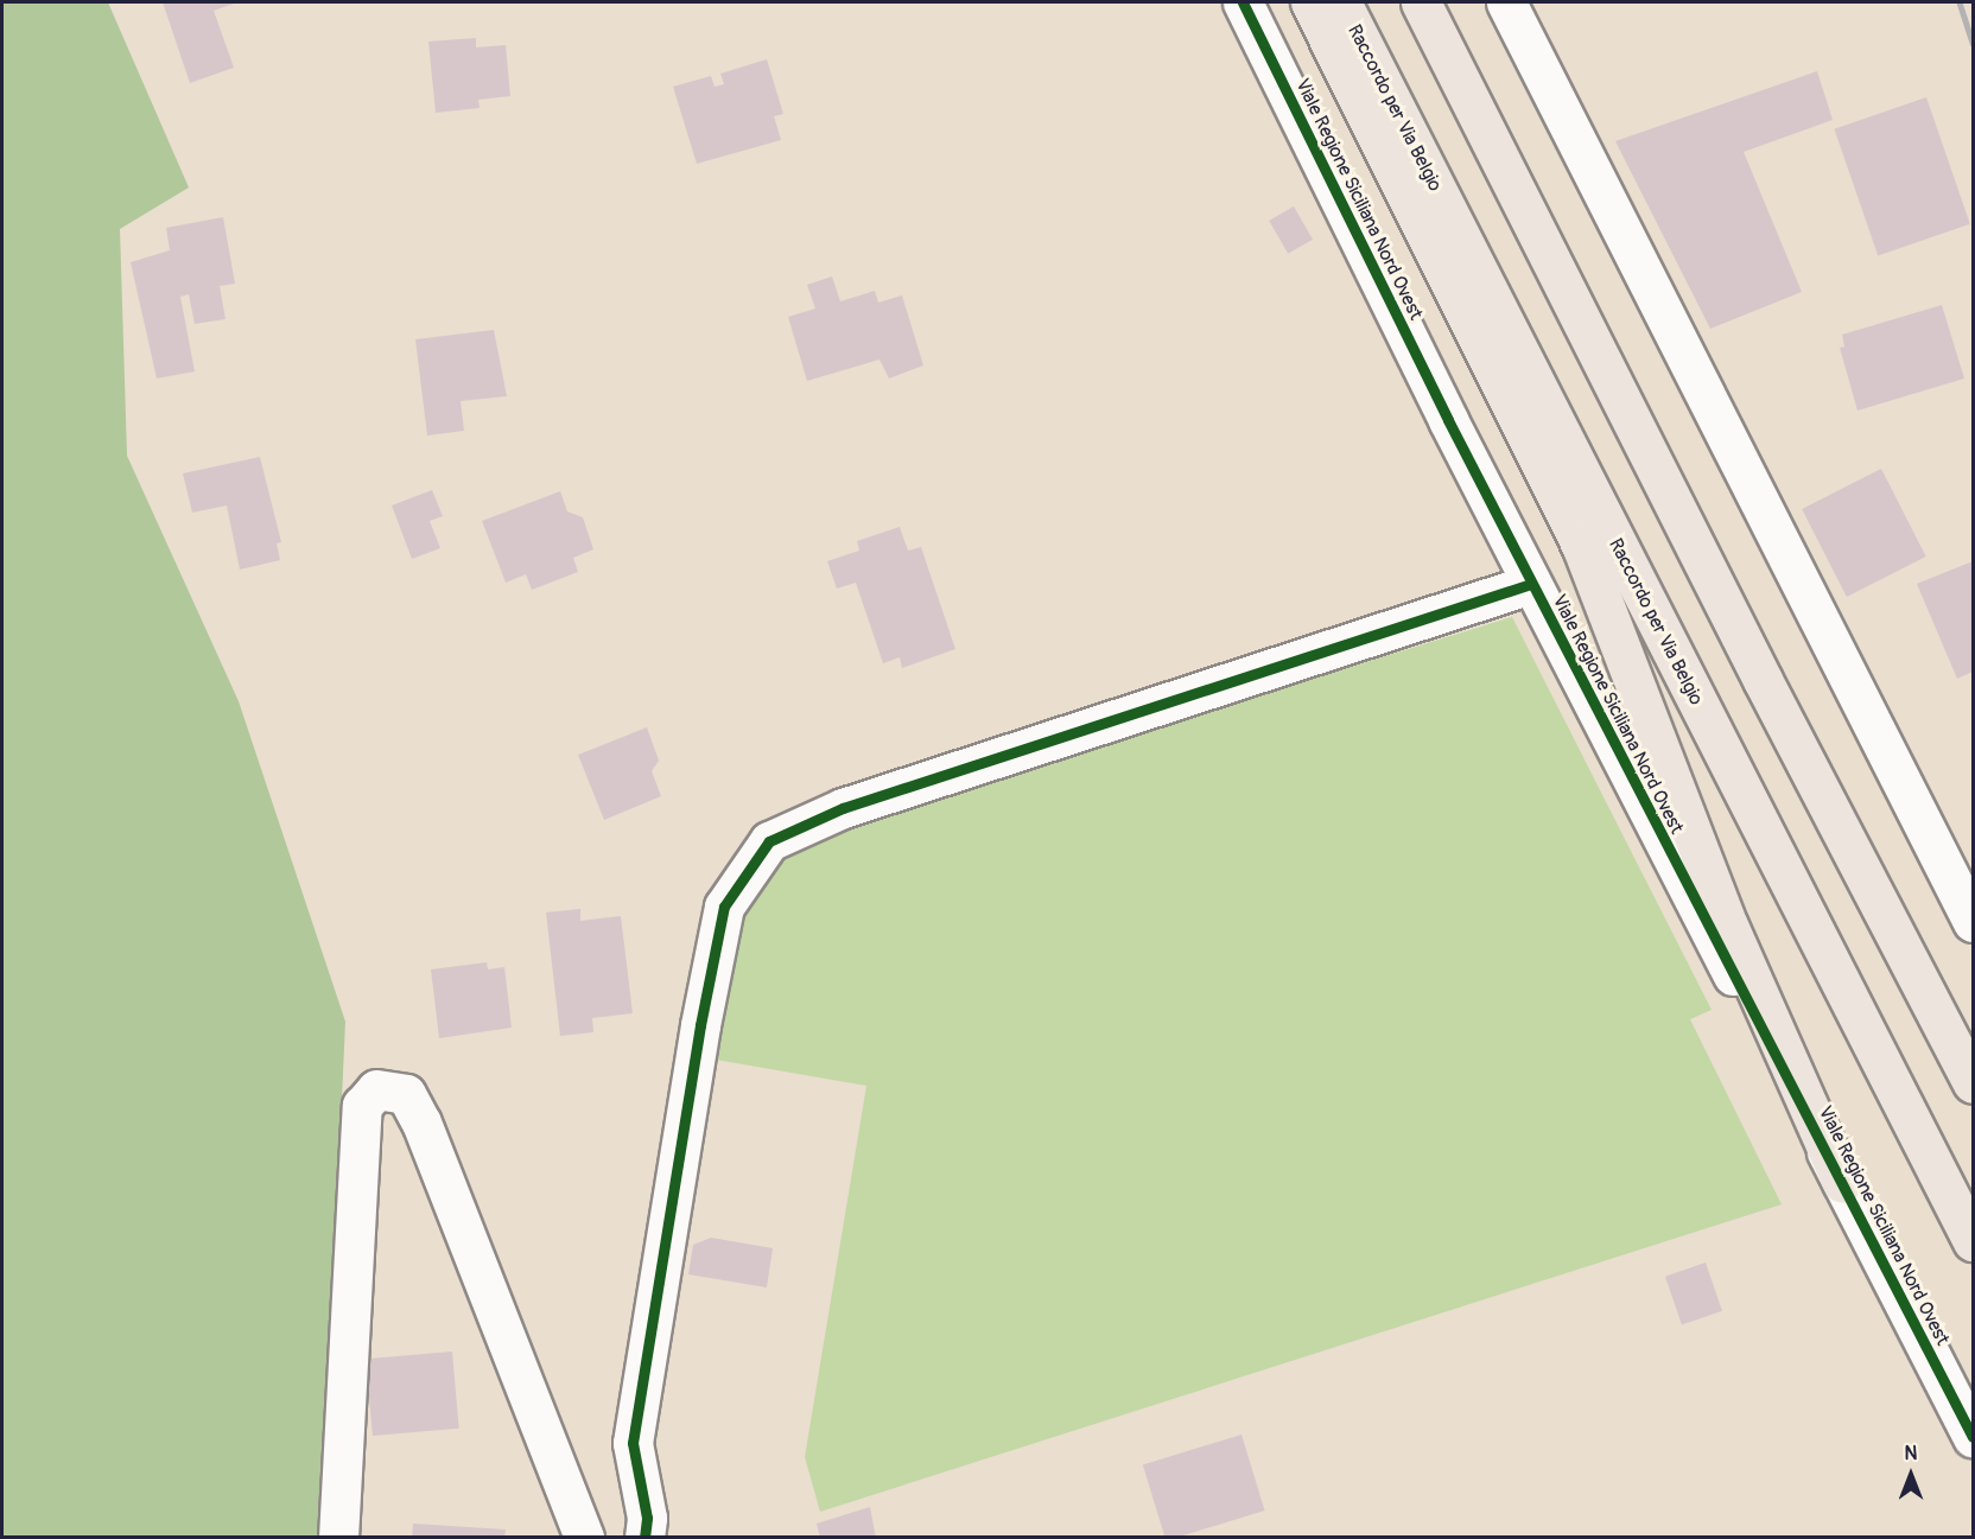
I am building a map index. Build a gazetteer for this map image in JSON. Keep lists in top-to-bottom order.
{
  "streets": {
    "highway": ["Raccordo per Via Belgio"],
    "street": ["Viale Regione Siciliana Nord Ovest"]
  },
  "north": "top"
}
